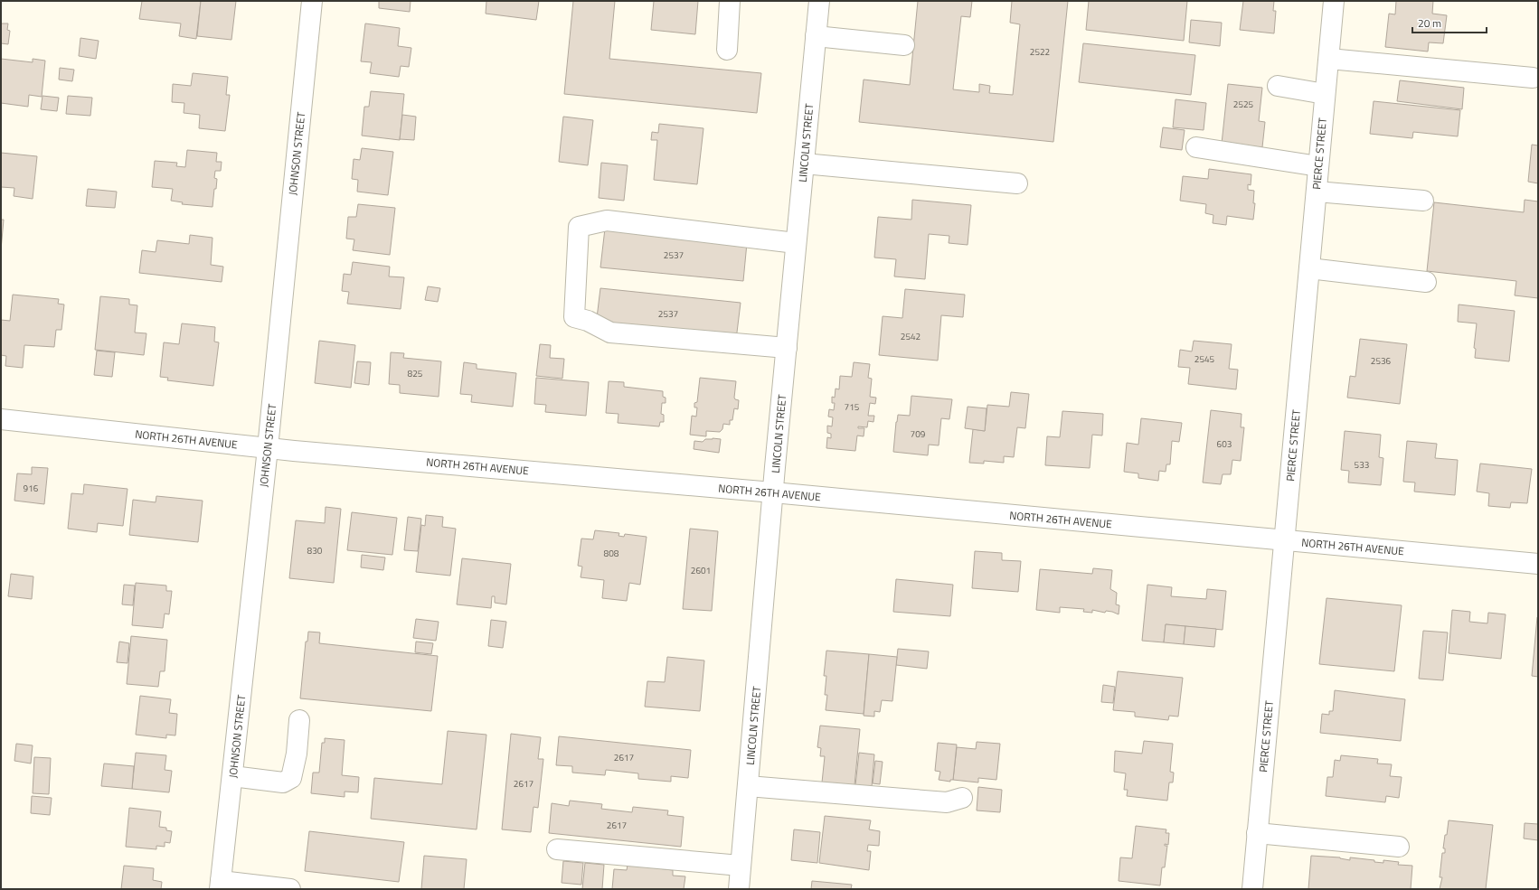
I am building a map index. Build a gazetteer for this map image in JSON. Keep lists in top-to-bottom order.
{
  "streets": {
    "street": [
      "LINCOLN STREET",
      "JOHNSON STREET",
      "PIERCE STREET",
      "NORTH 26TH AVENUE"
    ]
  },
  "crossings": [
    ["LINCOLN STREET", "NORTH 26TH AVENUE"],
    ["JOHNSON STREET", "NORTH 26TH AVENUE"],
    ["PIERCE STREET", "NORTH 26TH AVENUE"]
  ],
  "house_numbers": [
    "2522",
    "2525",
    "2537",
    "2537",
    "2542",
    "2545",
    "2536",
    "825",
    "715",
    "709",
    "603",
    "533",
    "916",
    "830",
    "808",
    "2601",
    "2617",
    "2617",
    "2617"
  ],
  "scale_bar": "20 m"
}
